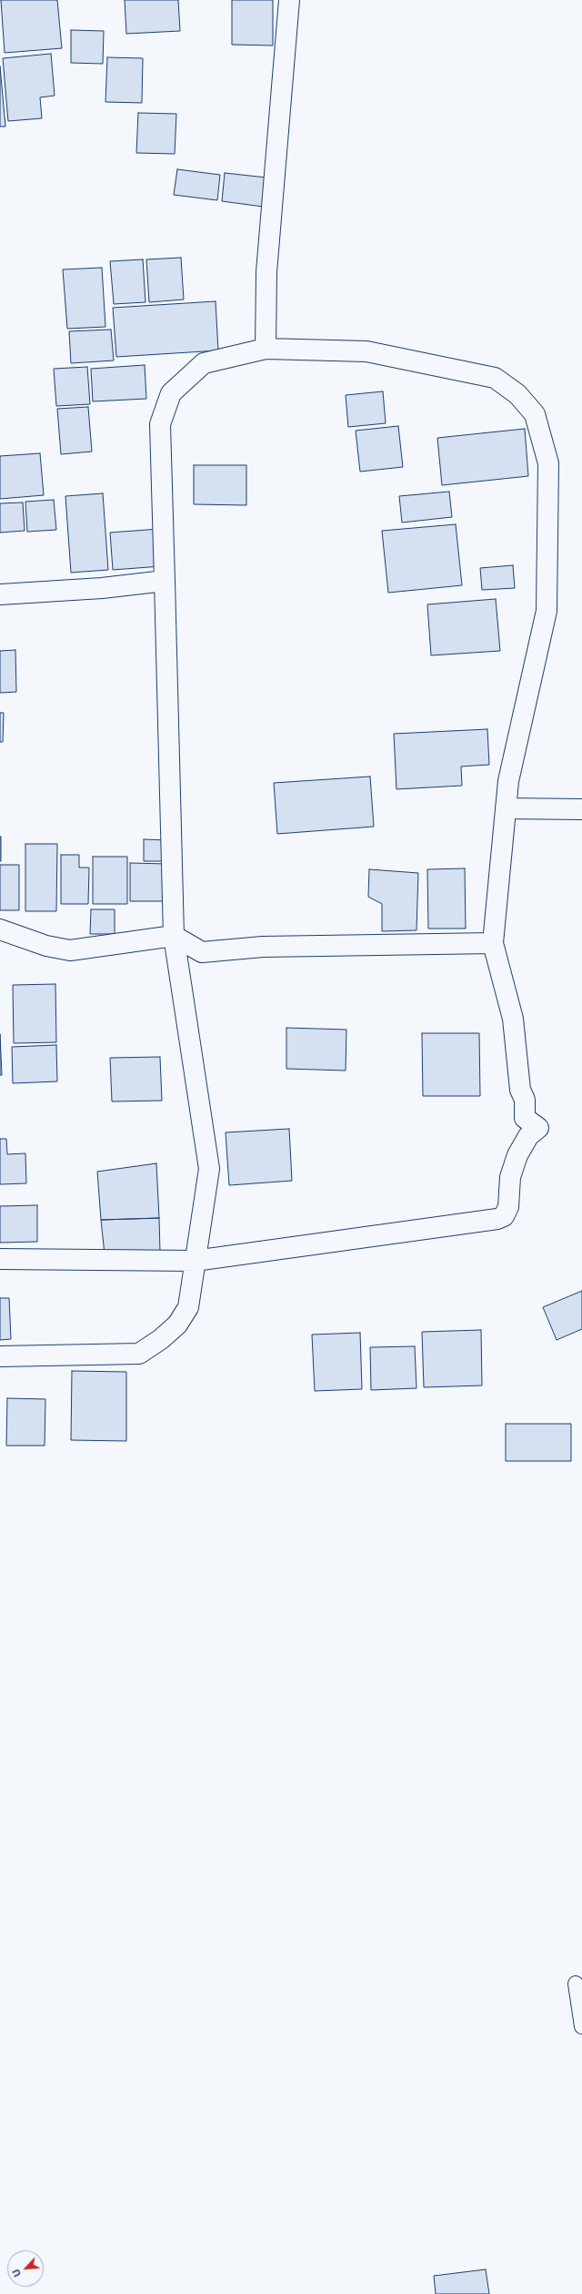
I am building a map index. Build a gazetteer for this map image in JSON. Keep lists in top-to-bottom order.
{
  "north": "bottom left"
}
